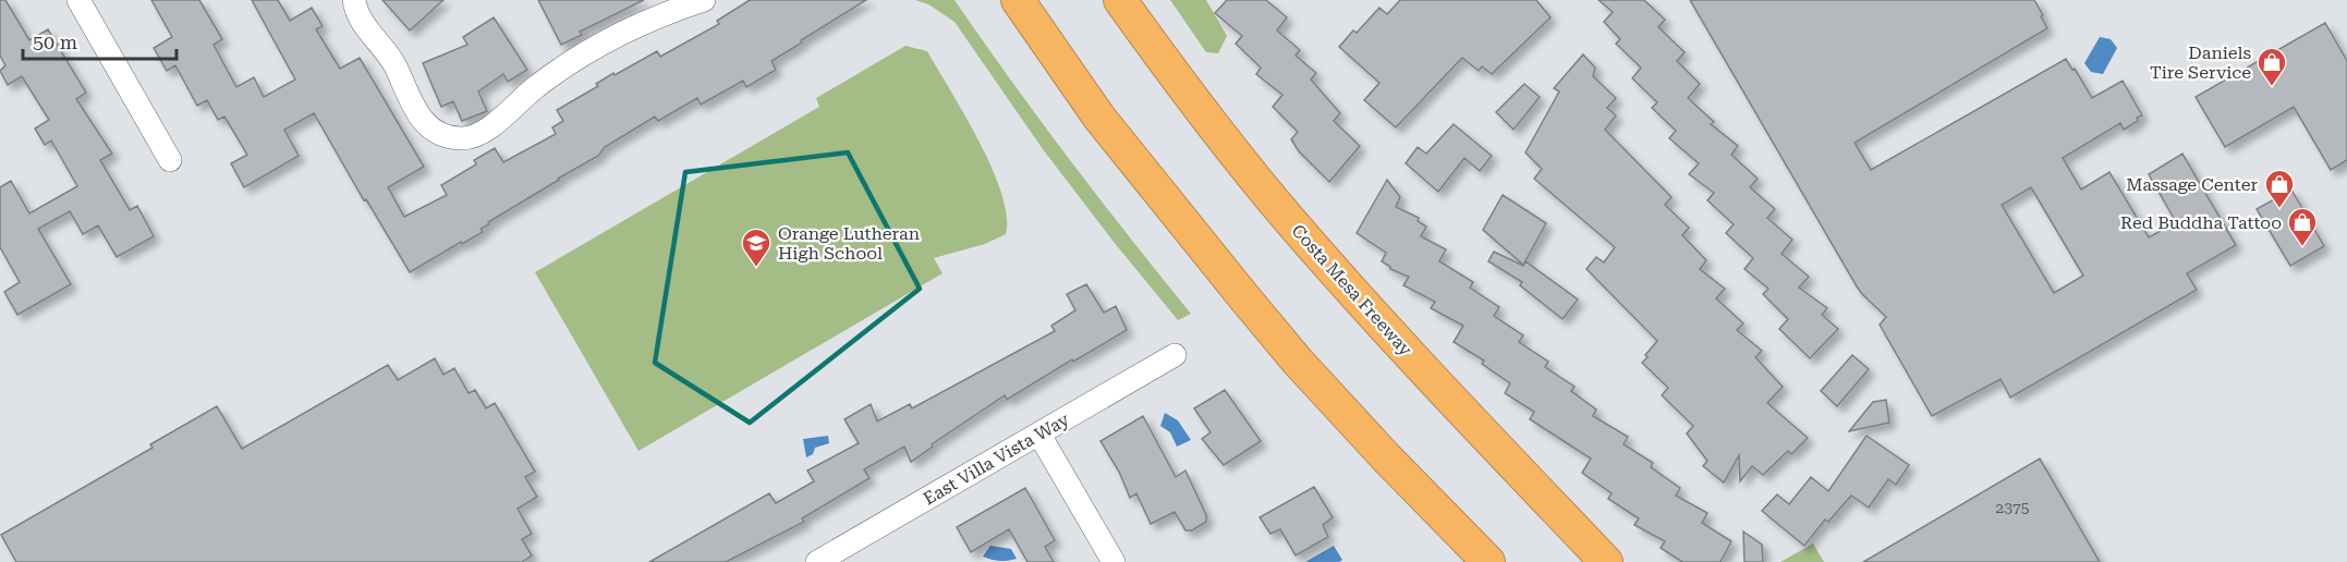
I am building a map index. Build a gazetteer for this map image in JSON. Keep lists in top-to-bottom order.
{
  "streets": {
    "highway": ["Costa Mesa Freeway"],
    "street": ["East Villa Vista Way"]
  },
  "places": {
    "shop": ["Daniels Tire Service", "Massage Center", "Red Buddha Tattoo"],
    "school or university": ["Orange Lutheran High School"]
  },
  "house_numbers": ["2375"],
  "scale_bar": "50 m"
}
